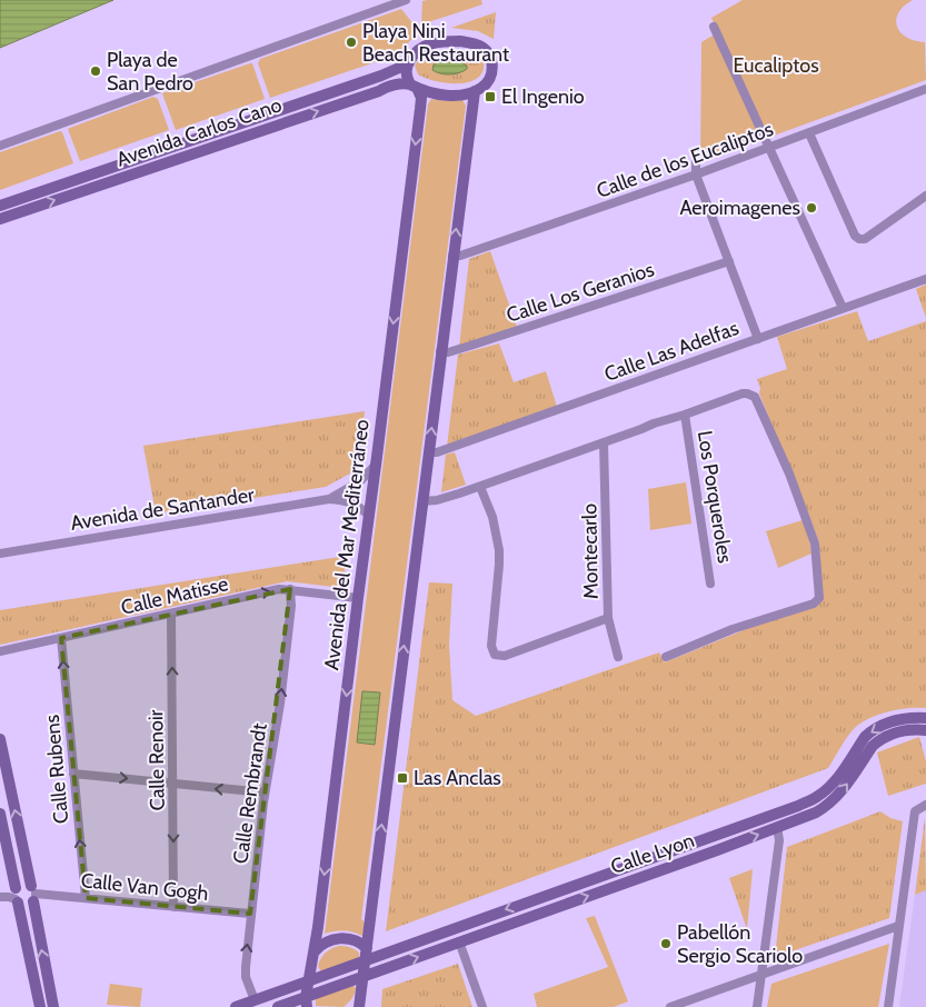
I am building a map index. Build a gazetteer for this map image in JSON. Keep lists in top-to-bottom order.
{
  "streets": {
    "street": [
      "Avenida Carlos Cano",
      "Calle de los Eucaliptos",
      "Calle Los Geranios",
      "Calle Las Adelfas",
      "Los Porqueroles",
      "Avenida de Santander",
      "Avenida del Mar Mediterráneo",
      "Montecarlo",
      "Calle Matisse",
      "Calle Renoir",
      "Calle Rubens",
      "Calle Rembrandt",
      "Calle Lyon",
      "Calle Van Gogh"
    ]
  },
  "crossings": [
    ["Avenida Carlos Cano", "Avenida del Mar Mediterráneo"],
    ["Avenida de Santander", "Avenida del Mar Mediterráneo"],
    ["Avenida del Mar Mediterráneo", "Calle Matisse"],
    ["Avenida del Mar Mediterráneo", "Calle Lyon"],
    ["Calle Matisse", "Calle Renoir"],
    ["Calle Matisse", "Calle Rubens"],
    ["Calle Matisse", "Calle Rembrandt"],
    ["Calle Renoir", "Calle Van Gogh"],
    ["Calle Rubens", "Calle Van Gogh"],
    ["Calle Rembrandt", "Calle Lyon"],
    ["Calle Rembrandt", "Calle Van Gogh"]
  ],
  "one_way": ["Calle Rembrandt"],
  "parks": ["Eucaliptos"],
  "places": {
    "other": [
      "Playa Nini Beach Restaurant",
      "Playa de San Pedro",
      "Aeroimagenes",
      "Pabellón Sergio Scariolo"
    ],
    "transit": ["El Ingenio", "Las Anclas"]
  }
}
